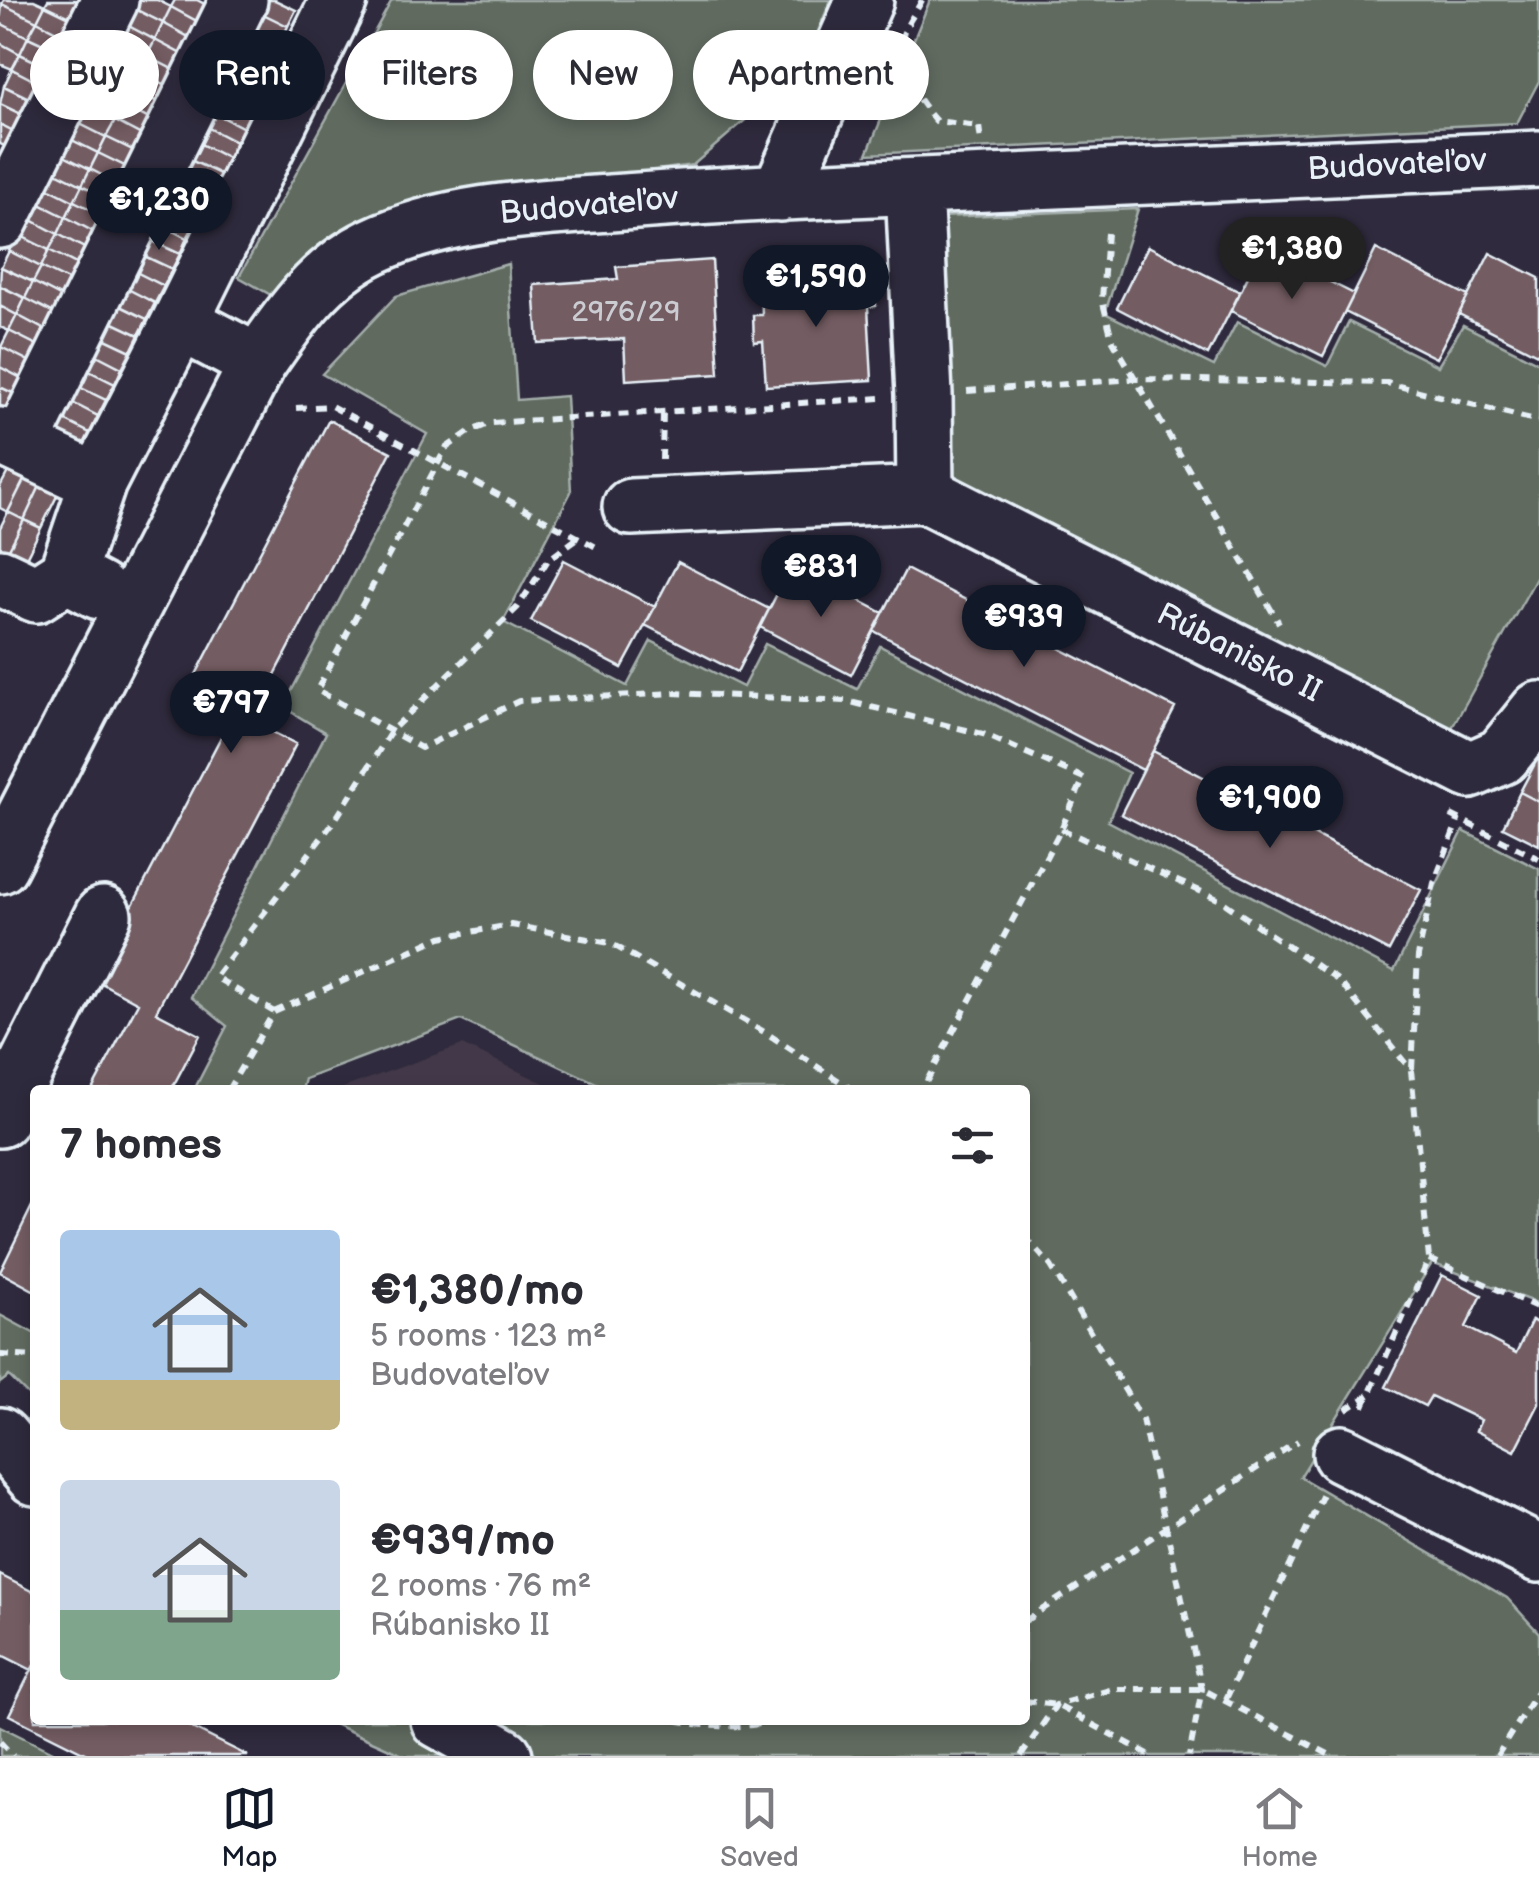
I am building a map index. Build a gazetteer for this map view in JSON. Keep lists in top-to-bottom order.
{
  "streets": {
    "street": ["Budovateľov", "Rúbanisko II"]
  },
  "house_numbers": ["2976/29"],
  "page": {
    "chip": [
      "Buy",
      "Rent",
      "Filters",
      "New",
      "Apartment"
    ],
    "price": [
      "€1,230",
      "€1,380",
      "€1,590",
      "€831",
      "€939",
      "€797",
      "€1,900"
    ],
    "heading": "7 homes",
    "list": [
      {
        "name": "€1,380/mo",
        "note": "5 rooms · 123 m² · Budovateľov"
      },
      {
        "name": "€939/mo",
        "note": "2 rooms · 76 m² · Rúbanisko II"
      }
    ],
    "tabs": ["Map", "Saved", "Home"]
  }
}
